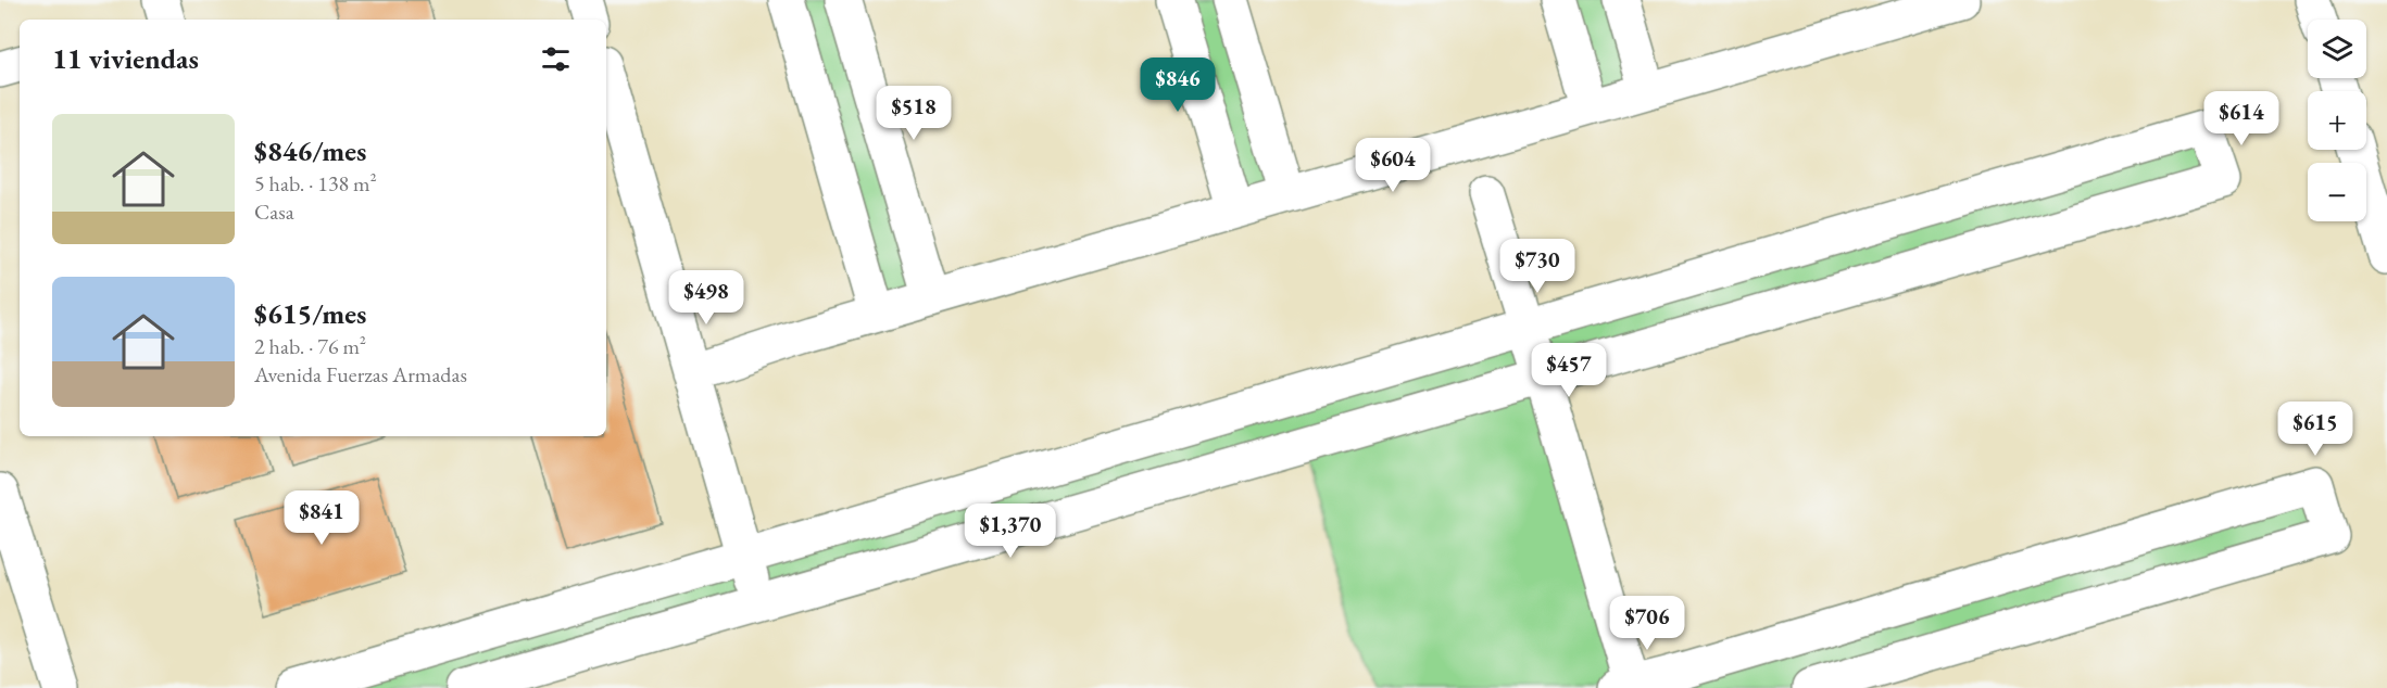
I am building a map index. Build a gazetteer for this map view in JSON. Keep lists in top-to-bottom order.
{
  "page": {
    "map_buttons": ["+", "−"],
    "heading": "11 viviendas",
    "price": [
      "$846",
      "$518",
      "$614",
      "$604",
      "$730",
      "$498",
      "$457",
      "$615",
      "$841",
      "$1,370",
      "$706"
    ],
    "list": [
      {
        "name": "$846/mes",
        "note": "5 hab. · 138 m² · Casa"
      },
      {
        "name": "$615/mes",
        "note": "2 hab. · 76 m² · Avenida Fuerzas Armadas"
      }
    ]
  }
}
